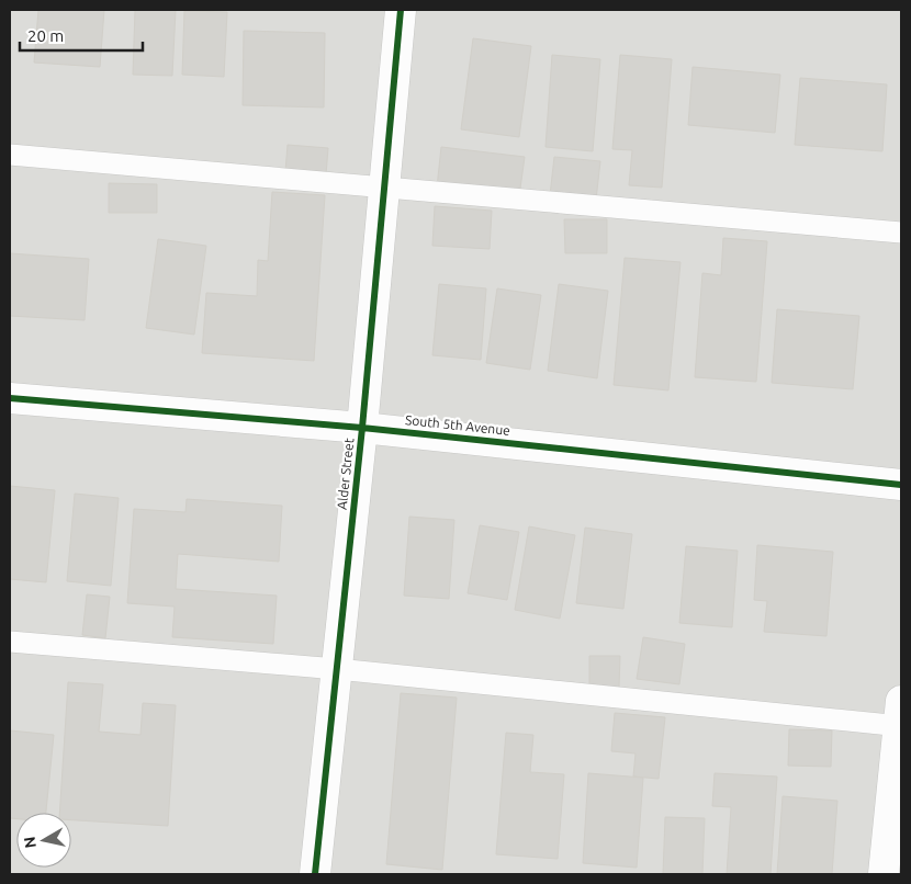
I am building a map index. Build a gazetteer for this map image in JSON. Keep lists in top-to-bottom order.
{
  "streets": {
    "street": ["South 5th Avenue", "Alder Street"]
  },
  "crossings": [
    ["South 5th Avenue", "Alder Street"]
  ],
  "scale_bar": "20 m",
  "north": "left"
}
